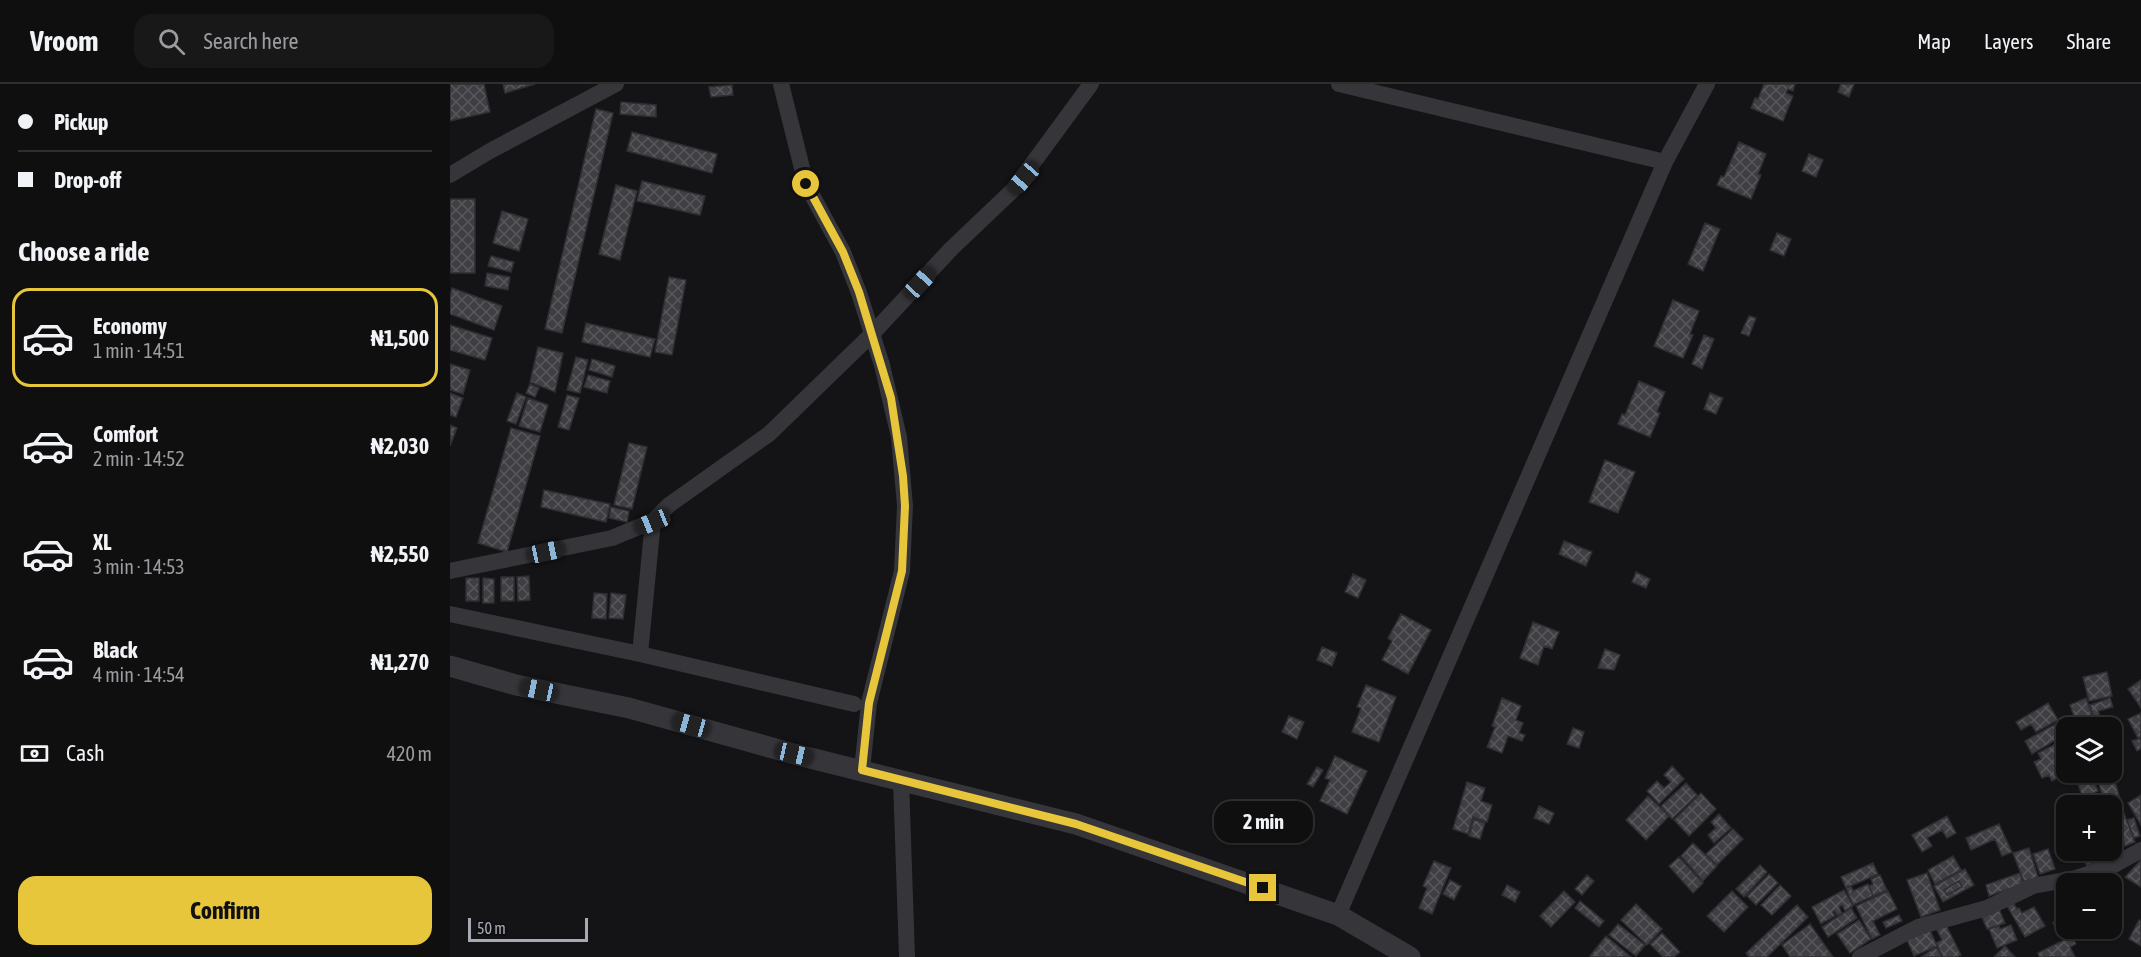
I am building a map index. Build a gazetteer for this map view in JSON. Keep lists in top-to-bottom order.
{
  "scale_bar": "50 m",
  "page": {
    "header": "Vroom",
    "search": "Search here",
    "nav": ["Map", "Layers", "Share"],
    "banner": ["Pickup", "Drop-off"],
    "heading": "Choose a ride",
    "list": [
      {
        "name": "Economy",
        "note": "1 min · 14:51",
        "value": "₦1,500"
      },
      {
        "name": "Comfort",
        "note": "2 min · 14:52",
        "value": "₦2,030"
      },
      {
        "name": "XL",
        "note": "3 min · 14:53",
        "value": "₦2,550"
      },
      {
        "name": "Black",
        "note": "4 min · 14:54",
        "value": "₦1,270"
      }
    ],
    "map_buttons": ["+", "−"],
    "pay": ["Cash", "420 m"],
    "bubble": "2 min",
    "buttons": "Confirm",
    "scale": "50 m"
  }
}
